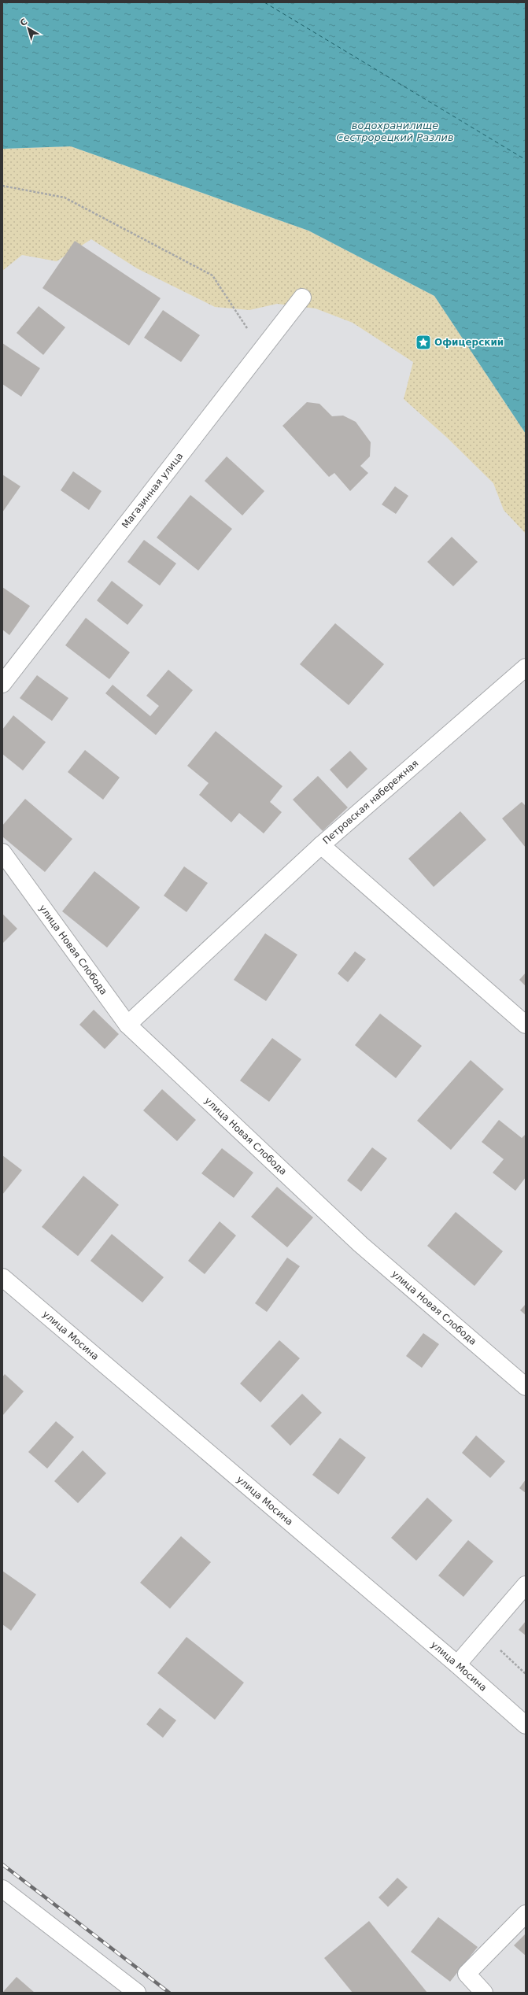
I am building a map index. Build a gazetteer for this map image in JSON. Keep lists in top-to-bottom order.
{
  "streets": {
    "street": [
      "Магазинная улица",
      "Петровская набережная",
      "улица Новая Слобода",
      "улица Мосина"
    ]
  },
  "water": ["водохранилище Сестрорецкий Разлив"],
  "places": {
    "place": ["Офицерский"]
  },
  "north": "top left"
}
